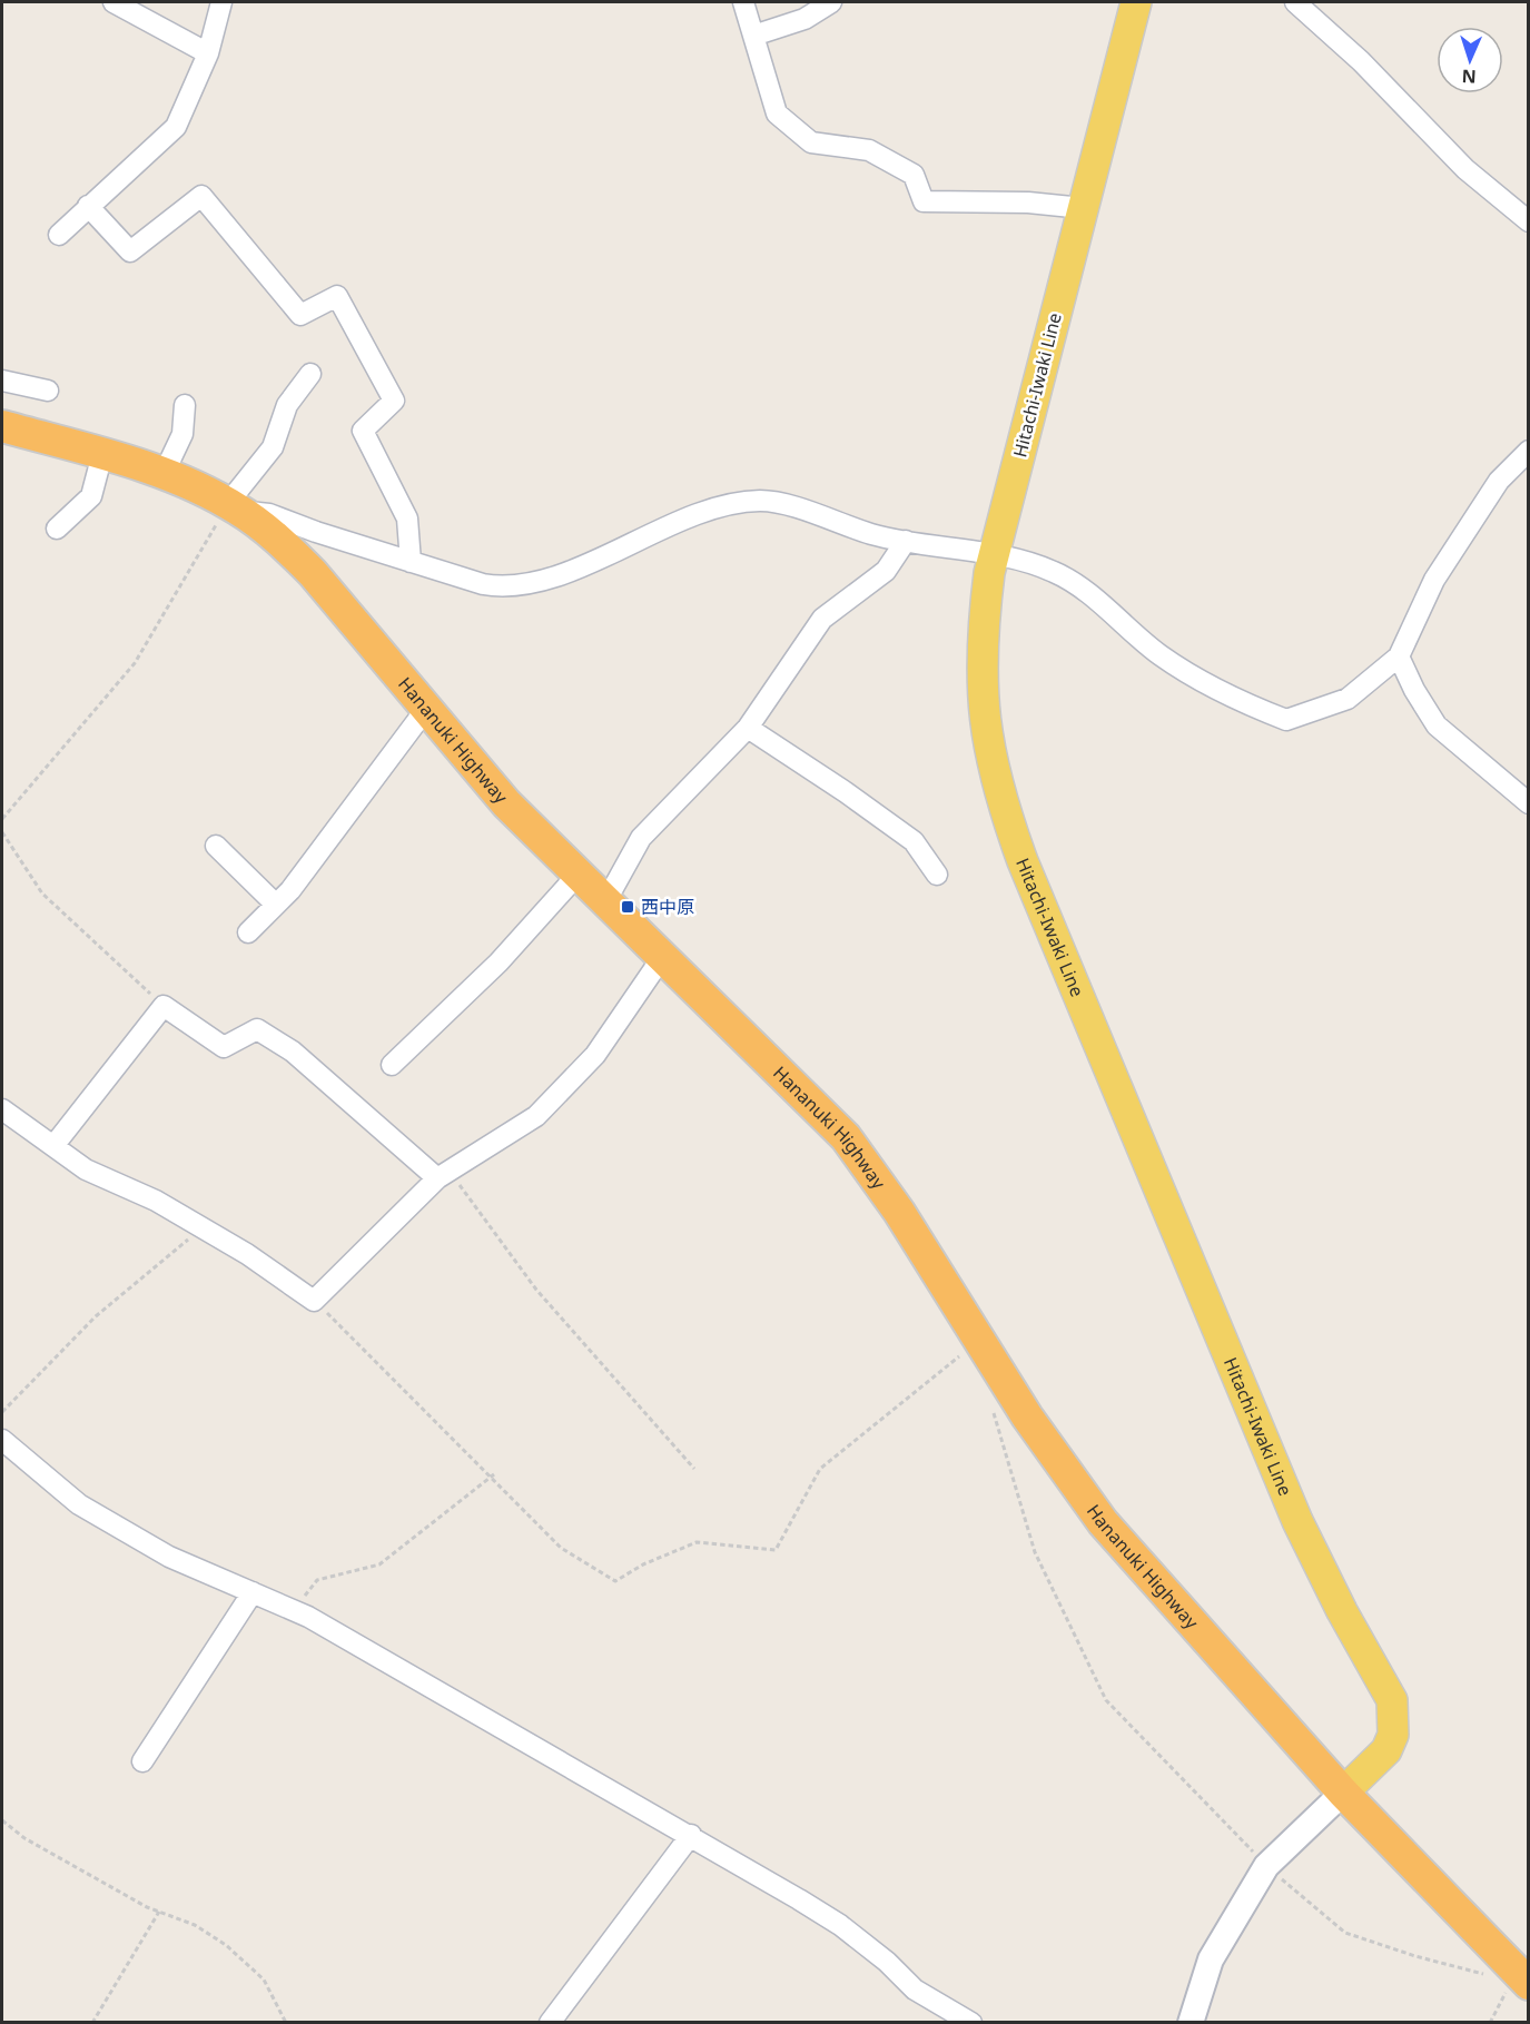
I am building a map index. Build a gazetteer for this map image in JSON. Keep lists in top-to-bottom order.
{
  "streets": {
    "highway": ["Hananuki Highway"],
    "main road": ["Hitachi-Iwaki Line"]
  },
  "crossings": [
    ["Hitachi-Iwaki Line", "Hananuki Highway"]
  ],
  "places": {
    "transit": ["西中原"]
  },
  "north": "bottom"
}
